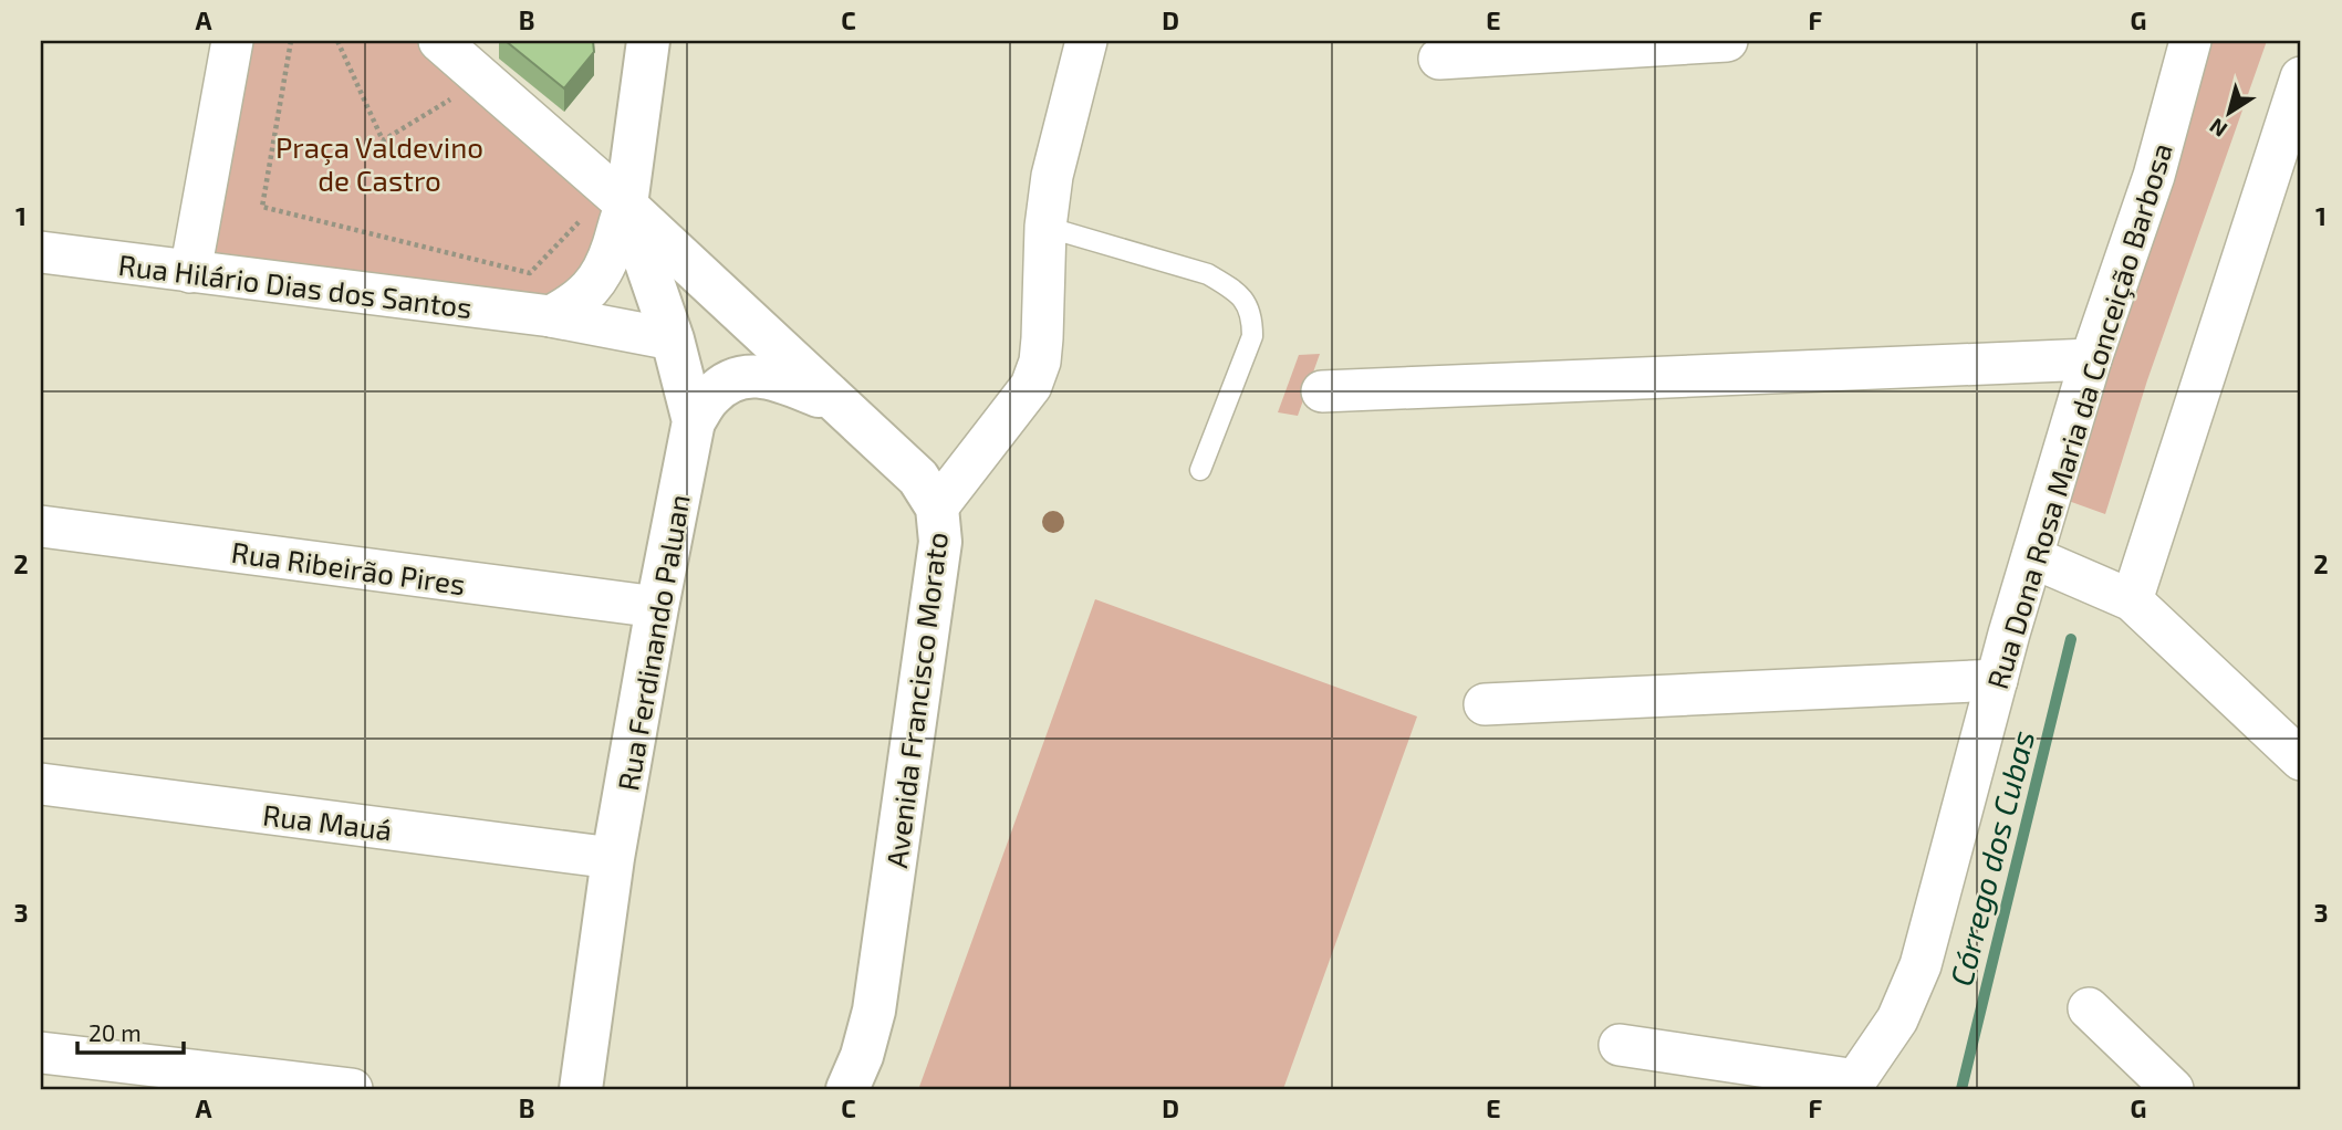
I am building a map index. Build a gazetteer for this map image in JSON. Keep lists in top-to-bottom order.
{
  "streets": {
    "street": [
      "Rua Hilário Dias dos Santos",
      "Rua Dona Rosa Maria da Conceição Barbosa",
      "Rua Ribeirão Pires",
      "Rua Ferdinando Paluan",
      "Avenida Francisco Morato",
      "Rua Mauá"
    ]
  },
  "crossings": [
    ["Rua Hilário Dias dos Santos", "Rua Ferdinando Paluan"],
    ["Rua Ribeirão Pires", "Rua Ferdinando Paluan"],
    ["Rua Ferdinando Paluan", "Avenida Francisco Morato"],
    ["Rua Ferdinando Paluan", "Rua Mauá"]
  ],
  "water": ["Córrego dos Cubas"],
  "parks": ["Praça Valdevino de Castro"],
  "scale_bar": "20 m",
  "north": "bottom left",
  "grid": {
    "columns": [
      "A",
      "B",
      "C",
      "D",
      "E",
      "F",
      "G"
    ],
    "rows": ["1", "2", "3"]
  }
}
